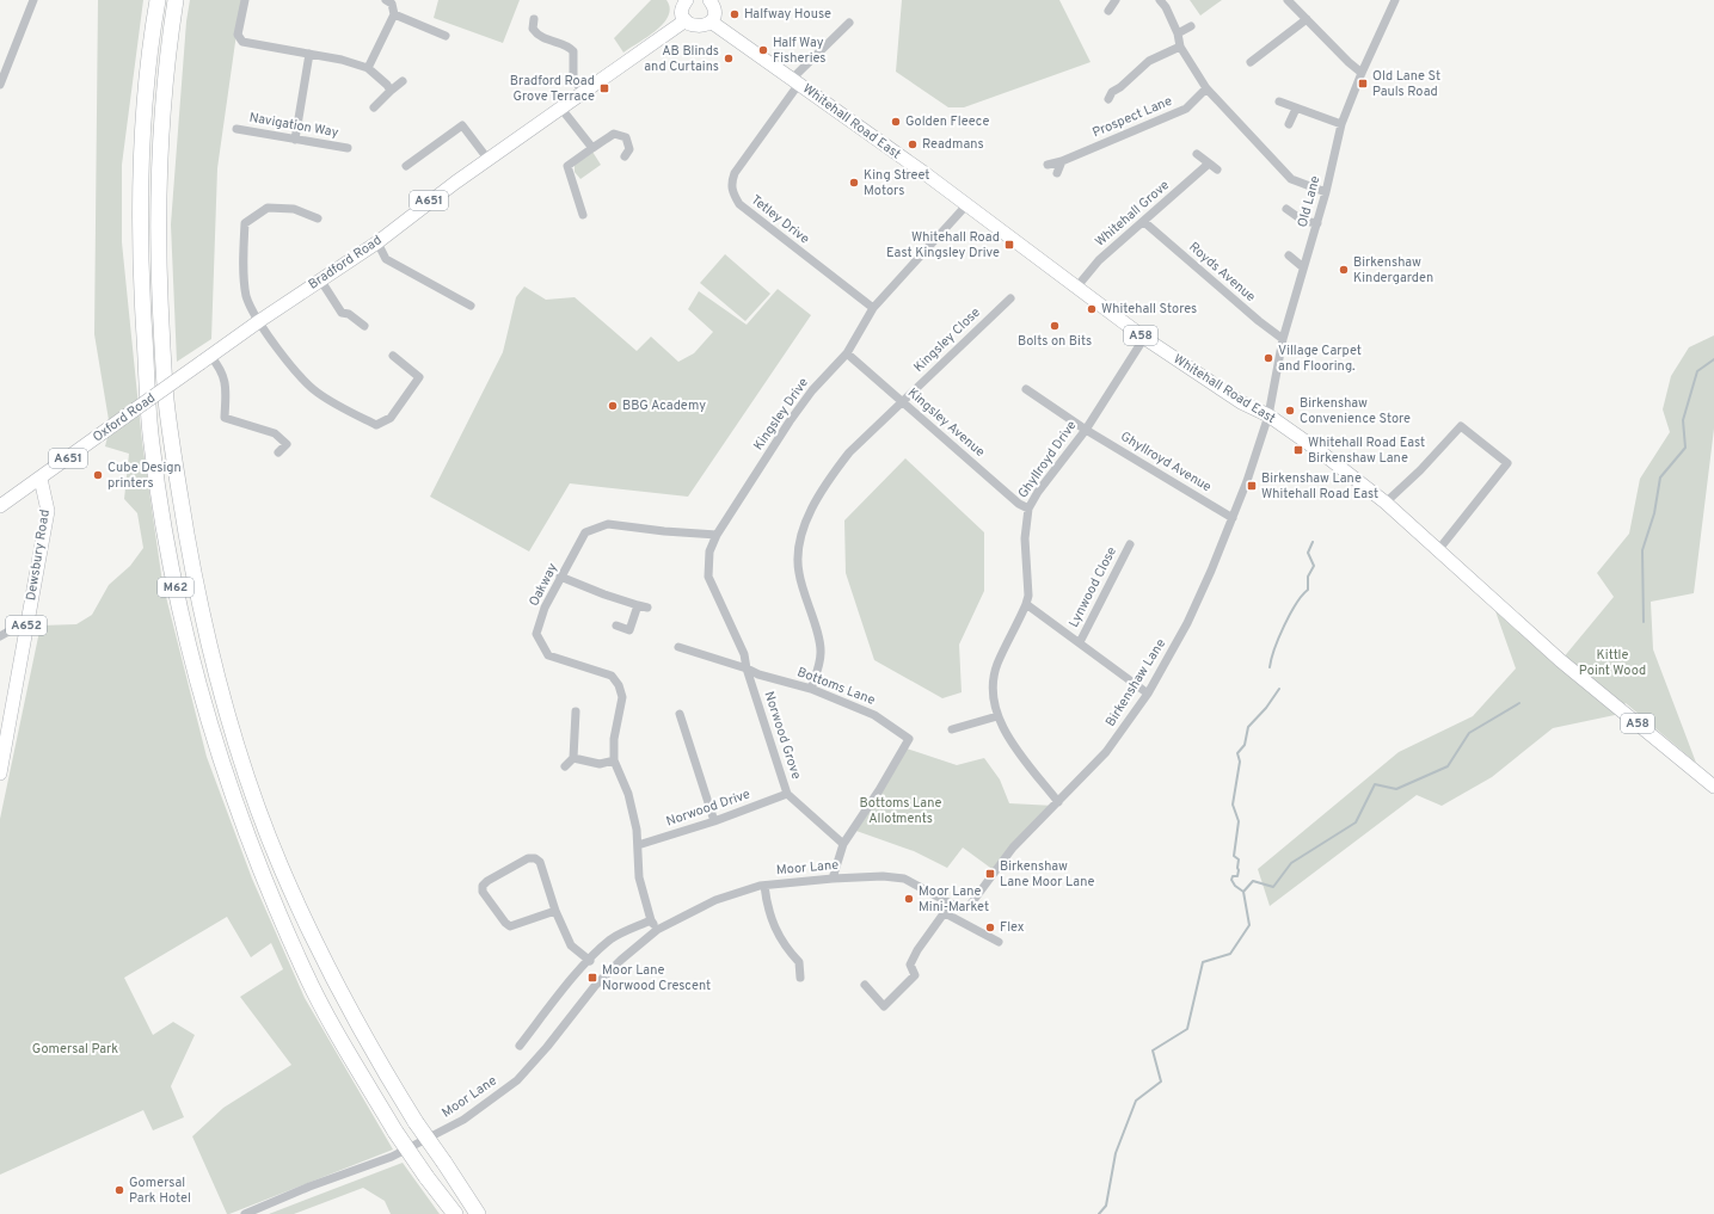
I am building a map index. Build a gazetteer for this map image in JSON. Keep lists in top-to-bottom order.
{
  "streets": {
    "highway": ["M62"],
    "main road": [
      "Whitehall Road East",
      "A651",
      "Bradford Road",
      "A58",
      "Oxford Road",
      "Dewsbury Road",
      "A652"
    ],
    "street": [
      "Prospect Lane",
      "Navigation Way",
      "Old Lane",
      "Whitehall Grove",
      "Tetley Drive",
      "Royds Avenue",
      "Kingsley Close",
      "Kingsley Drive",
      "Kingsley Avenue",
      "Ghyllroyd Drive",
      "Ghyllroyd Avenue",
      "Oakway",
      "Lynwood Close",
      "Birkenshaw Lane",
      "Bottoms Lane",
      "Norwood Grove",
      "Norwood Drive",
      "Moor Lane"
    ]
  },
  "crossings": [
    ["Whitehall Road East", "Old Lane"],
    ["Whitehall Road East", "Whitehall Grove"],
    ["Whitehall Road East", "Tetley Drive"],
    ["Whitehall Road East", "Kingsley Drive"],
    ["Whitehall Road East", "Ghyllroyd Drive"],
    ["Whitehall Road East", "Birkenshaw Lane"],
    ["Old Lane", "Royds Avenue"],
    ["Old Lane", "Birkenshaw Lane"],
    ["Whitehall Grove", "Royds Avenue"],
    ["Tetley Drive", "Kingsley Drive"],
    ["Bradford Road", "Oxford Road"],
    ["Kingsley Close", "Kingsley Avenue"],
    ["Kingsley Close", "Bottoms Lane"],
    ["Kingsley Drive", "Kingsley Avenue"],
    ["Kingsley Drive", "Oakway"],
    ["Kingsley Drive", "Bottoms Lane"],
    ["Kingsley Drive", "Norwood Grove"],
    ["Oxford Road", "Dewsbury Road"],
    ["Kingsley Avenue", "Ghyllroyd Drive"],
    ["Ghyllroyd Drive", "Ghyllroyd Avenue"],
    ["Ghyllroyd Avenue", "Birkenshaw Lane"],
    ["Birkenshaw Lane", "Moor Lane"],
    ["Bottoms Lane", "Norwood Grove"],
    ["Bottoms Lane", "Moor Lane"],
    ["Norwood Grove", "Norwood Drive"]
  ],
  "parks": ["Kittle Point Wood", "Bottoms Lane Allotments", "Gomersal Park"],
  "places": {
    "other": [
      "Halfway House",
      "Half Way Fisheries",
      "AB Blinds and Curtains",
      "Golden Fleece",
      "Readmans",
      "King Street Motors",
      "Birkenshaw Kindergarden",
      "Whitehall Stores",
      "Bolts on Bits",
      "Village Carpet and Flooring.",
      "BBG Academy",
      "Birkenshaw Convenience Store",
      "Cube Design printers",
      "Moor Lane Mini-Market",
      "Flex",
      "Gomersal Park Hotel"
    ],
    "transit": [
      "Old Lane St Pauls Road",
      "Bradford Road Grove Terrace",
      "Whitehall Road East Kingsley Drive",
      "Whitehall Road East Birkenshaw Lane",
      "Birkenshaw Lane Whitehall Road East",
      "Birkenshaw Lane Moor Lane",
      "Moor Lane Norwood Crescent"
    ]
  }
}
